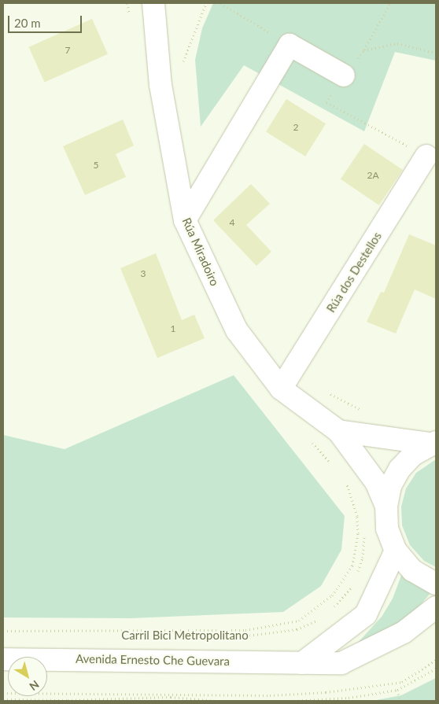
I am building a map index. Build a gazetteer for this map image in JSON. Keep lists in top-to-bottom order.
{
  "streets": {
    "street": ["Rúa Miradoiro", "Rúa dos Destellos", "Avenida Ernesto Che Guevara"],
    "path": ["Carril Bici Metropolitano"]
  },
  "crossings": [
    ["Rúa Miradoiro", "Rúa dos Destellos"]
  ],
  "house_numbers": [
    "7",
    "2",
    "5",
    "2A",
    "4",
    "3",
    "1"
  ],
  "scale_bar": "20 m",
  "north": "bottom right"
}
